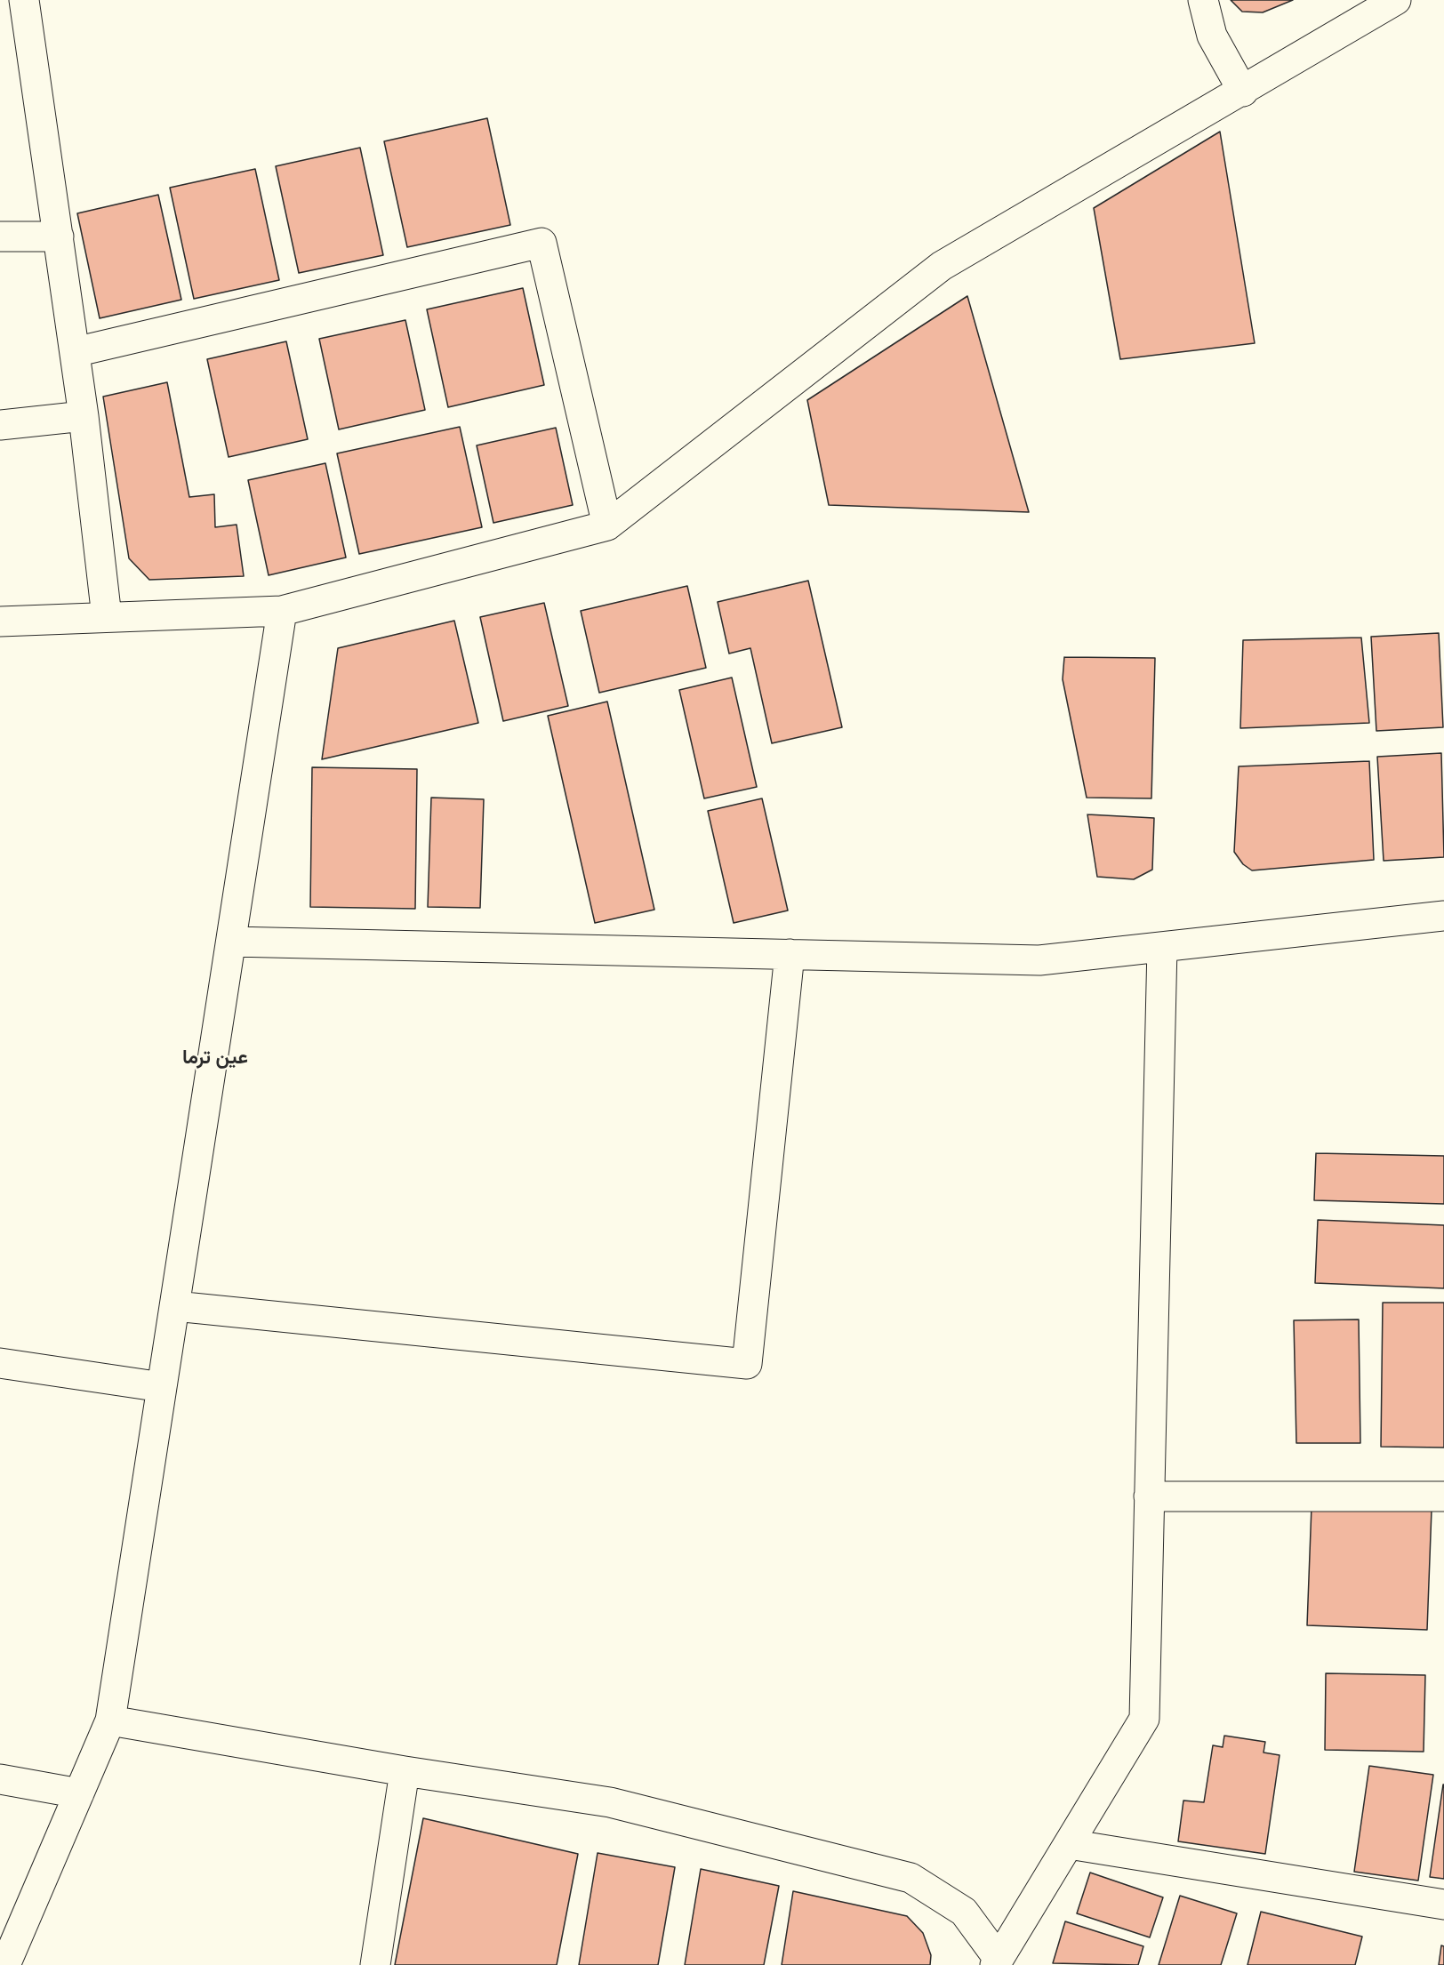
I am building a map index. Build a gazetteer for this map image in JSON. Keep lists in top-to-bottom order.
{
  "districts": ["عين ترما"]
}
